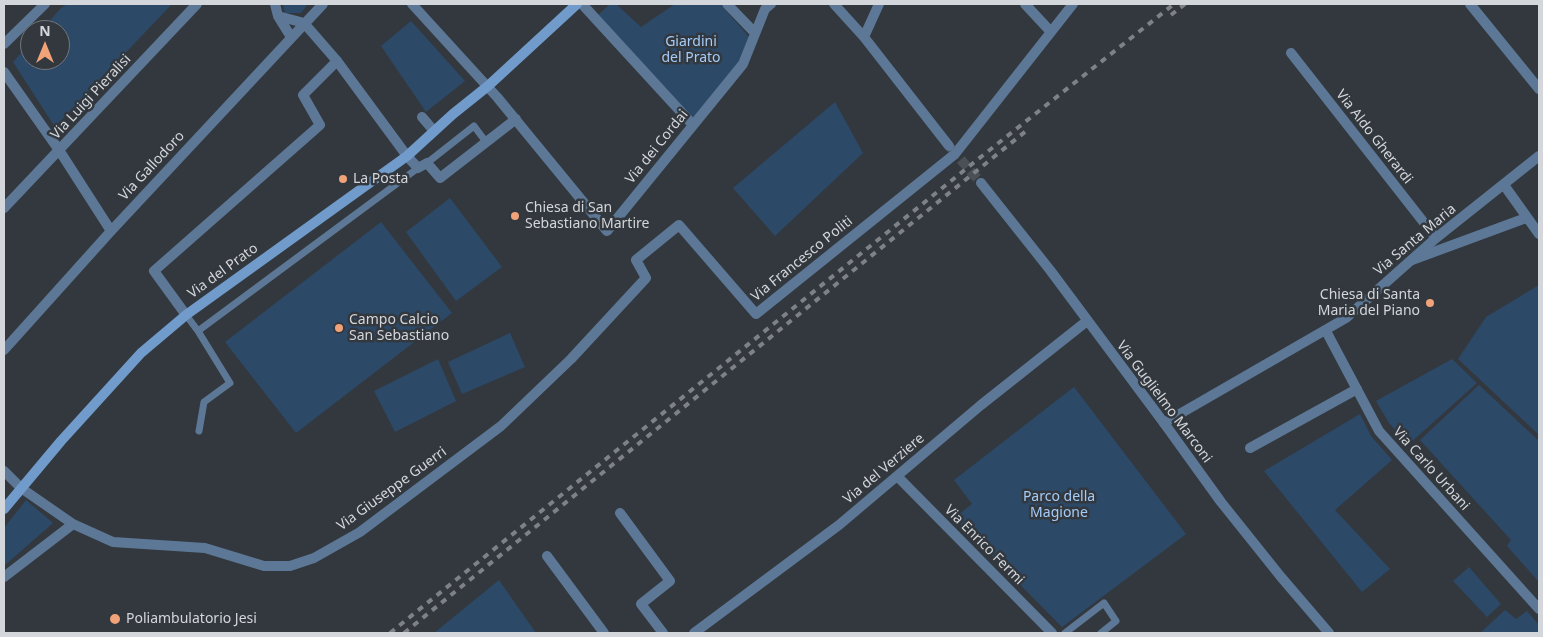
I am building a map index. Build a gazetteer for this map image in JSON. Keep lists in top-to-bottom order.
{
  "streets": {
    "main road": ["Via del Prato"],
    "street": [
      "Via Luigi Pieralisi",
      "Via Aldo Gherardi",
      "Via dei Cordai",
      "Via Gallodoro",
      "Via Santa Maria",
      "Via Francesco Politi",
      "Via Guglielmo Marconi",
      "Via del Verziere",
      "Via Carlo Urbani",
      "Via Giuseppe Guerri",
      "Via Enrico Fermi"
    ]
  },
  "crossings": [
    ["Via Aldo Gherardi", "Via Santa Maria"],
    ["Via Santa Maria", "Via Guglielmo Marconi"],
    ["Via Santa Maria", "Via Carlo Urbani"],
    ["Via Francesco Politi", "Via Giuseppe Guerri"],
    ["Via del Prato", "Via Giuseppe Guerri"],
    ["Via Guglielmo Marconi", "Via del Verziere"],
    ["Via del Verziere", "Via Enrico Fermi"]
  ],
  "parks": ["Giardini del Prato", "Parco della Magione"],
  "places": [
    "La Posta",
    "Chiesa di San Sebastiano Martire",
    "Chiesa di Santa Maria del Piano",
    "Campo Calcio San Sebastiano",
    "Poliambulatorio Jesi"
  ],
  "north": "top"
}
